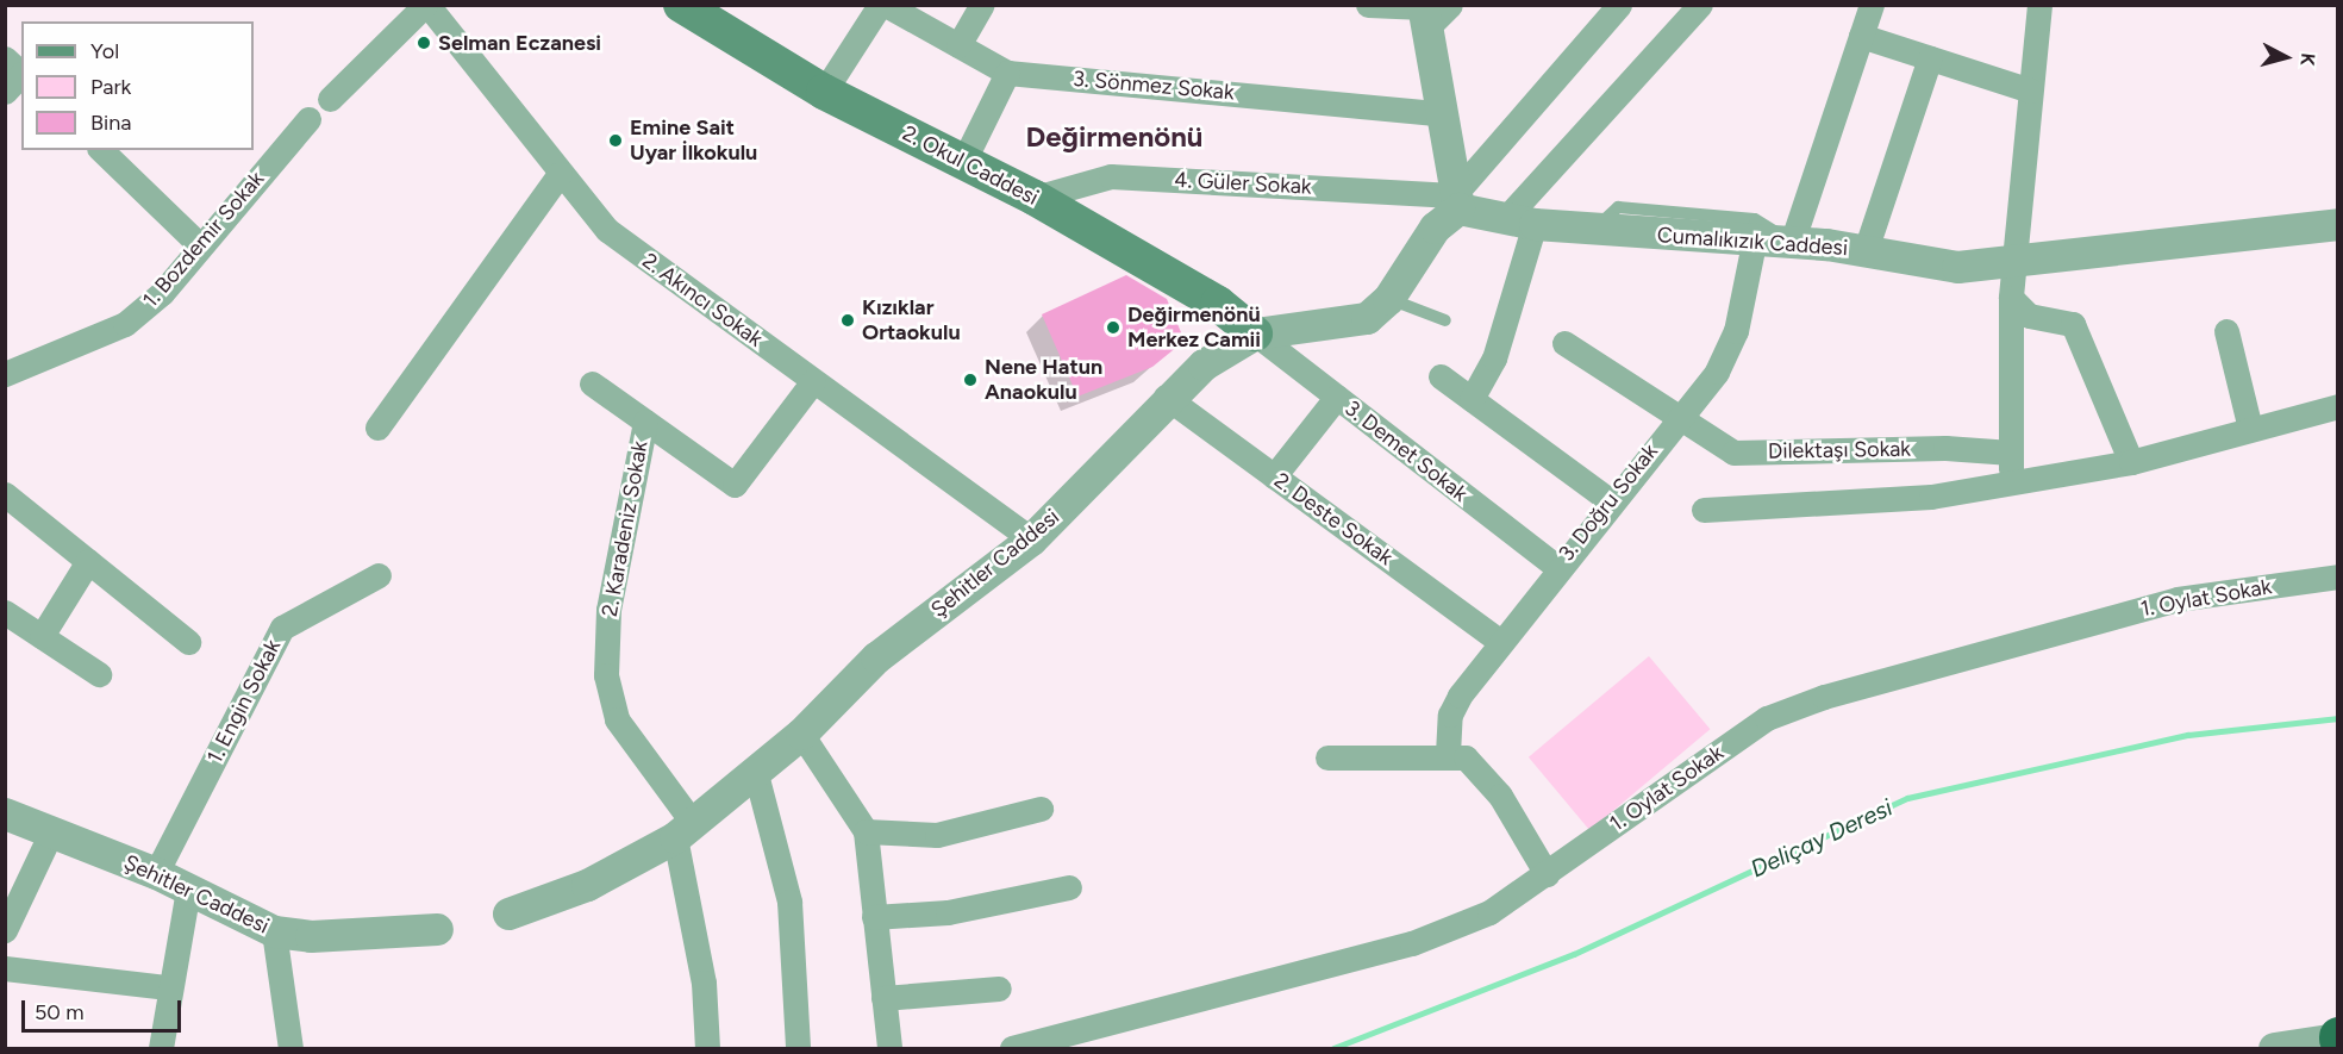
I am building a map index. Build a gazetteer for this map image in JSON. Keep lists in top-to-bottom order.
{
  "streets": {
    "main road": ["2. Okul Caddesi"],
    "street": [
      "3. Sönmez Sokak",
      "4. Güler Sokak",
      "1. Bozdemir Sokak",
      "Cumalıkızık Caddesi",
      "2. Akıncı Sokak",
      "Dilektaşı Sokak",
      "3. Demet Sokak",
      "3. Doğru Sokak",
      "2. Deste Sokak",
      "2. Karadeniz Sokak",
      "Şehitler Caddesi",
      "1. Oylat Sokak",
      "1. Engin Sokak"
    ]
  },
  "crossings": [
    ["2. Okul Caddesi", "4. Güler Sokak"],
    ["2. Okul Caddesi", "3. Demet Sokak"],
    ["2. Okul Caddesi", "Şehitler Caddesi"],
    ["4. Güler Sokak", "Cumalıkızık Caddesi"],
    ["4. Güler Sokak", "Şehitler Caddesi"],
    ["Cumalıkızık Caddesi", "3. Doğru Sokak"],
    ["Cumalıkızık Caddesi", "Şehitler Caddesi"],
    ["2. Akıncı Sokak", "Şehitler Caddesi"],
    ["Dilektaşı Sokak", "3. Doğru Sokak"],
    ["3. Demet Sokak", "3. Doğru Sokak"],
    ["3. Demet Sokak", "Şehitler Caddesi"],
    ["3. Doğru Sokak", "2. Deste Sokak"],
    ["2. Deste Sokak", "Şehitler Caddesi"],
    ["2. Karadeniz Sokak", "Şehitler Caddesi"],
    ["Şehitler Caddesi", "1. Engin Sokak"]
  ],
  "districts": ["Değirmenönü"],
  "water": ["Deliçay Deresi"],
  "places": [
    "Selman Eczanesi",
    "Emine Sait Uyar İlkokulu",
    "Kızıklar Ortaokulu",
    "Değirmenönü Merkez Camii",
    "Nene Hatun Anaokulu"
  ],
  "legend": ["Yol", "Park", "Bina"],
  "scale_bar": "50 m",
  "north": "right"
}
